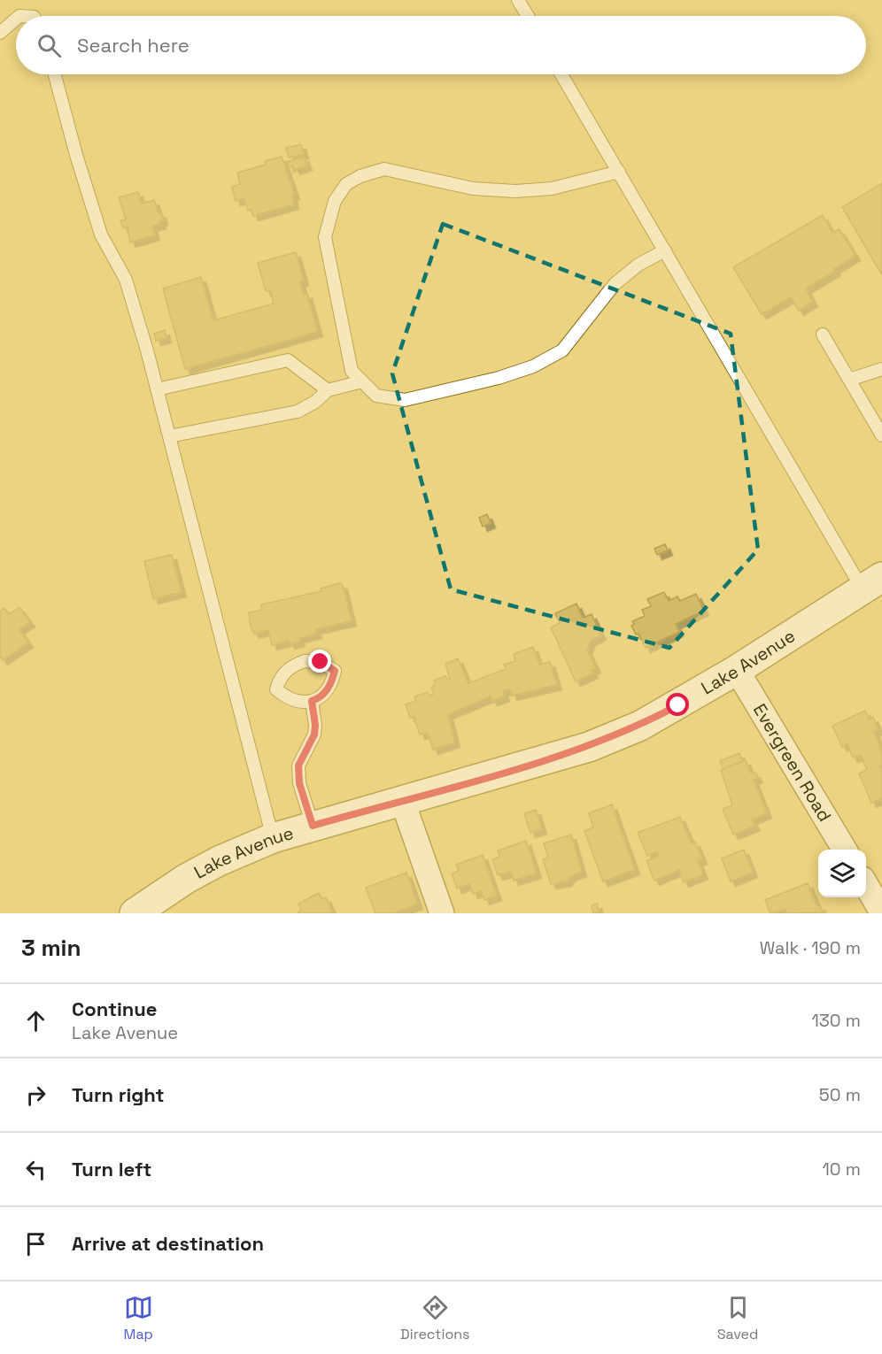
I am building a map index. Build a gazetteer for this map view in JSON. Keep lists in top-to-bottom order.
{
  "streets": {
    "main road": ["Lake Avenue"],
    "street": ["Evergreen Road"]
  },
  "crossings": [
    ["Lake Avenue", "Evergreen Road"]
  ],
  "page": {
    "search": "Search here",
    "heading": ["3 min", "Walk · 190 m"],
    "list": [
      ["Continue", "Lake Avenue", "130 m"],
      ["Turn right", "50 m"],
      ["Turn left", "10 m"],
      "Arrive at destination"
    ],
    "nav": ["Map", "Directions", "Saved"]
  }
}
